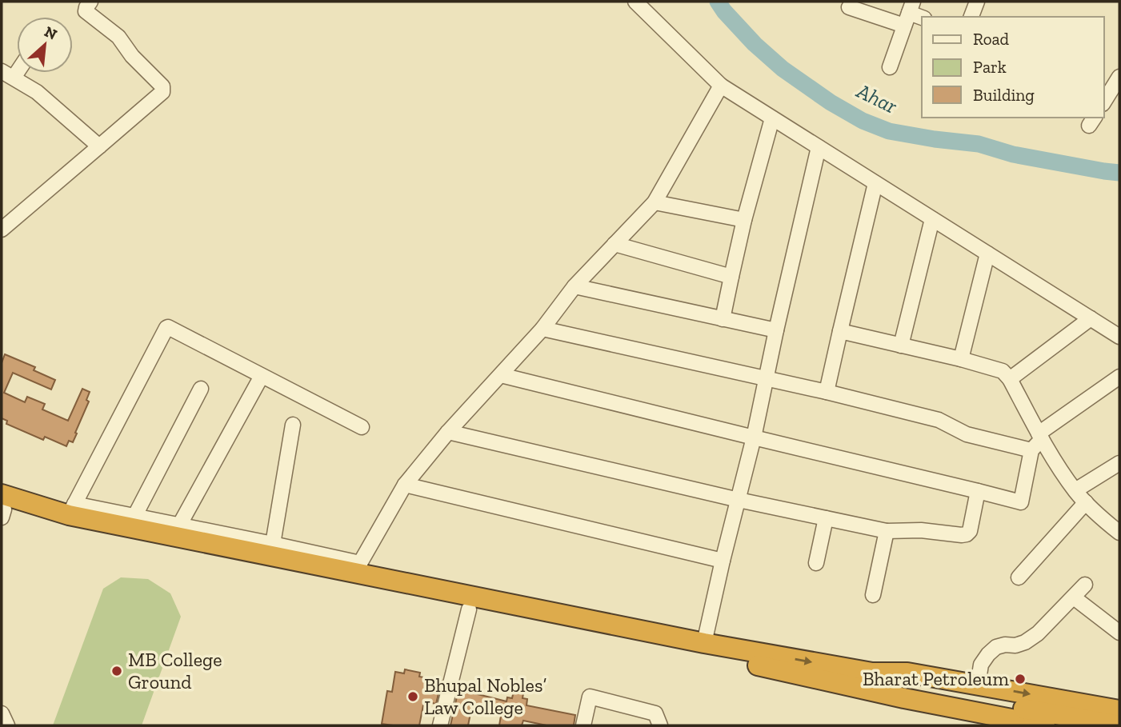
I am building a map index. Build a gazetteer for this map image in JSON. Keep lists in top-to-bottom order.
{
  "water": ["Ahar"],
  "places": ["MB College Ground", "Bharat Petroleum", "Bhupal Nobles’ Law College"],
  "legend": ["Road", "Park", "Building"],
  "north": "top right"
}
